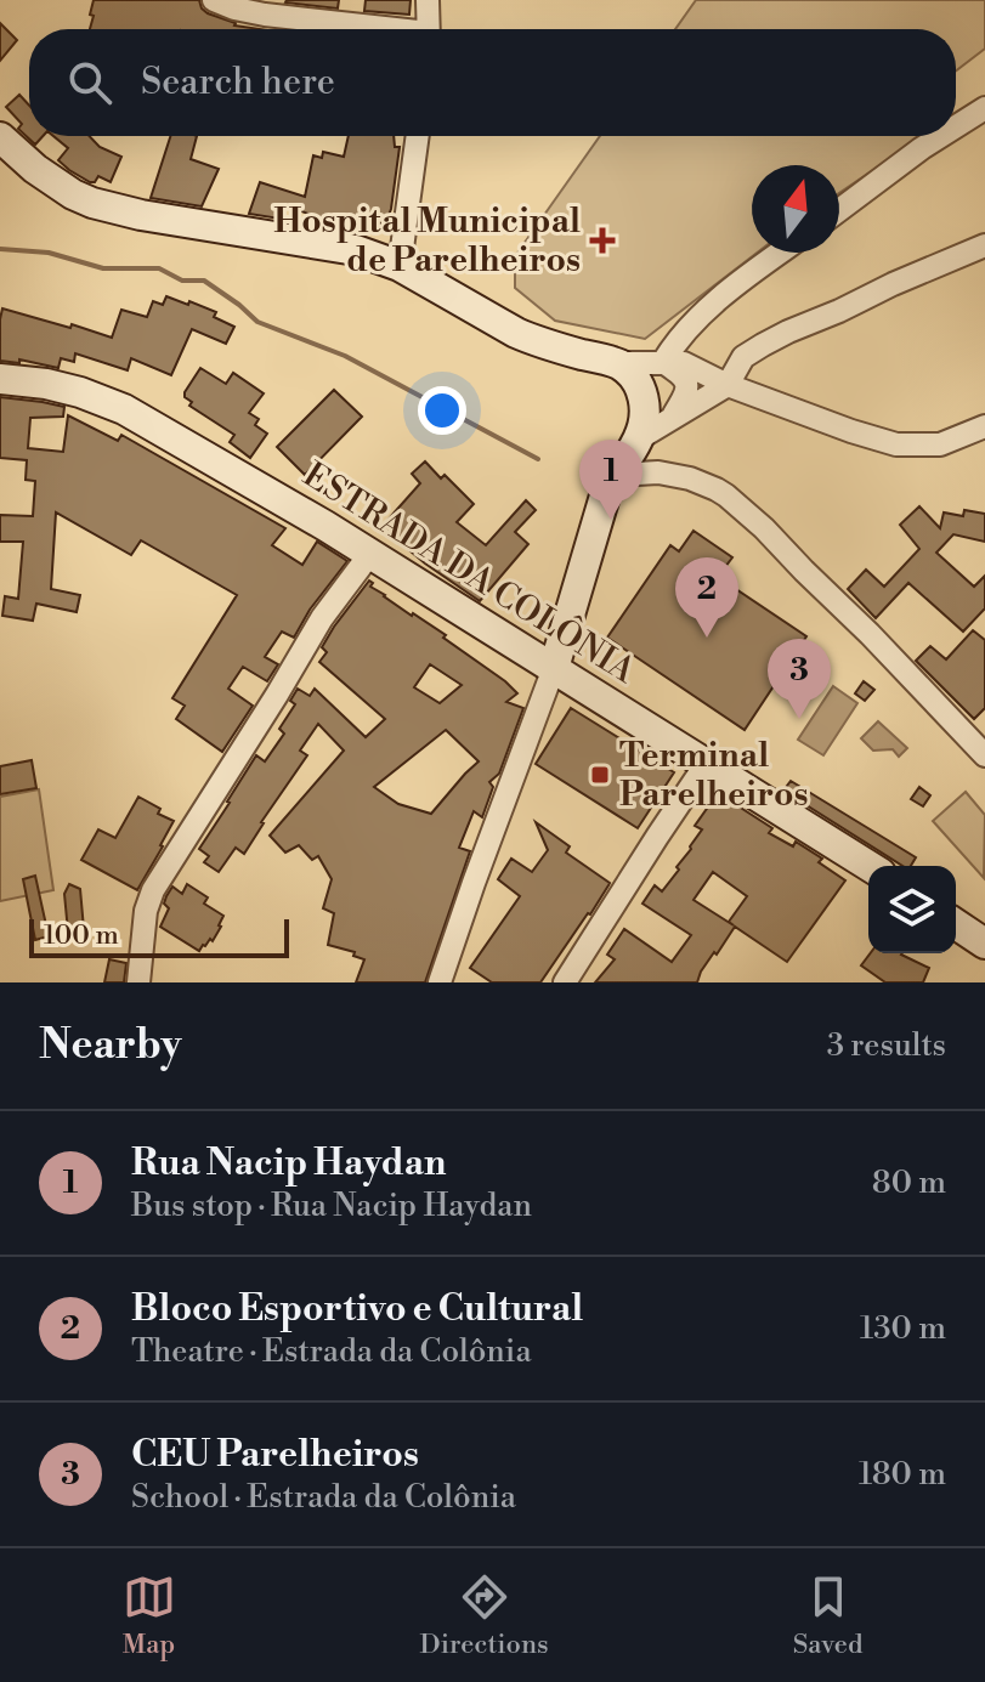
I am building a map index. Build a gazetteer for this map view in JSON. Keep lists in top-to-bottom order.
{
  "streets": {
    "main road": ["ESTRADA DA COLÔNIA"]
  },
  "places": {
    "health": ["Hospital Municipal de Parelheiros"],
    "transit": ["Terminal Parelheiros"]
  },
  "scale_bar": "100 m",
  "north": "top",
  "page": {
    "search": "Search here",
    "pins": ["1", "2", "3"],
    "scale": "100 m",
    "heading": ["Nearby", "3 results"],
    "list": [
      {
        "mark": "1",
        "name": "Rua Nacip Haydan",
        "note": "Bus stop · Rua Nacip Haydan",
        "value": "80 m"
      },
      {
        "mark": "2",
        "name": "Bloco Esportivo e Cultural",
        "note": "Theatre · Estrada da Colônia",
        "value": "130 m"
      },
      {
        "mark": "3",
        "name": "CEU Parelheiros",
        "note": "School · Estrada da Colônia",
        "value": "180 m"
      }
    ],
    "nav": ["Map", "Directions", "Saved"]
  }
}
